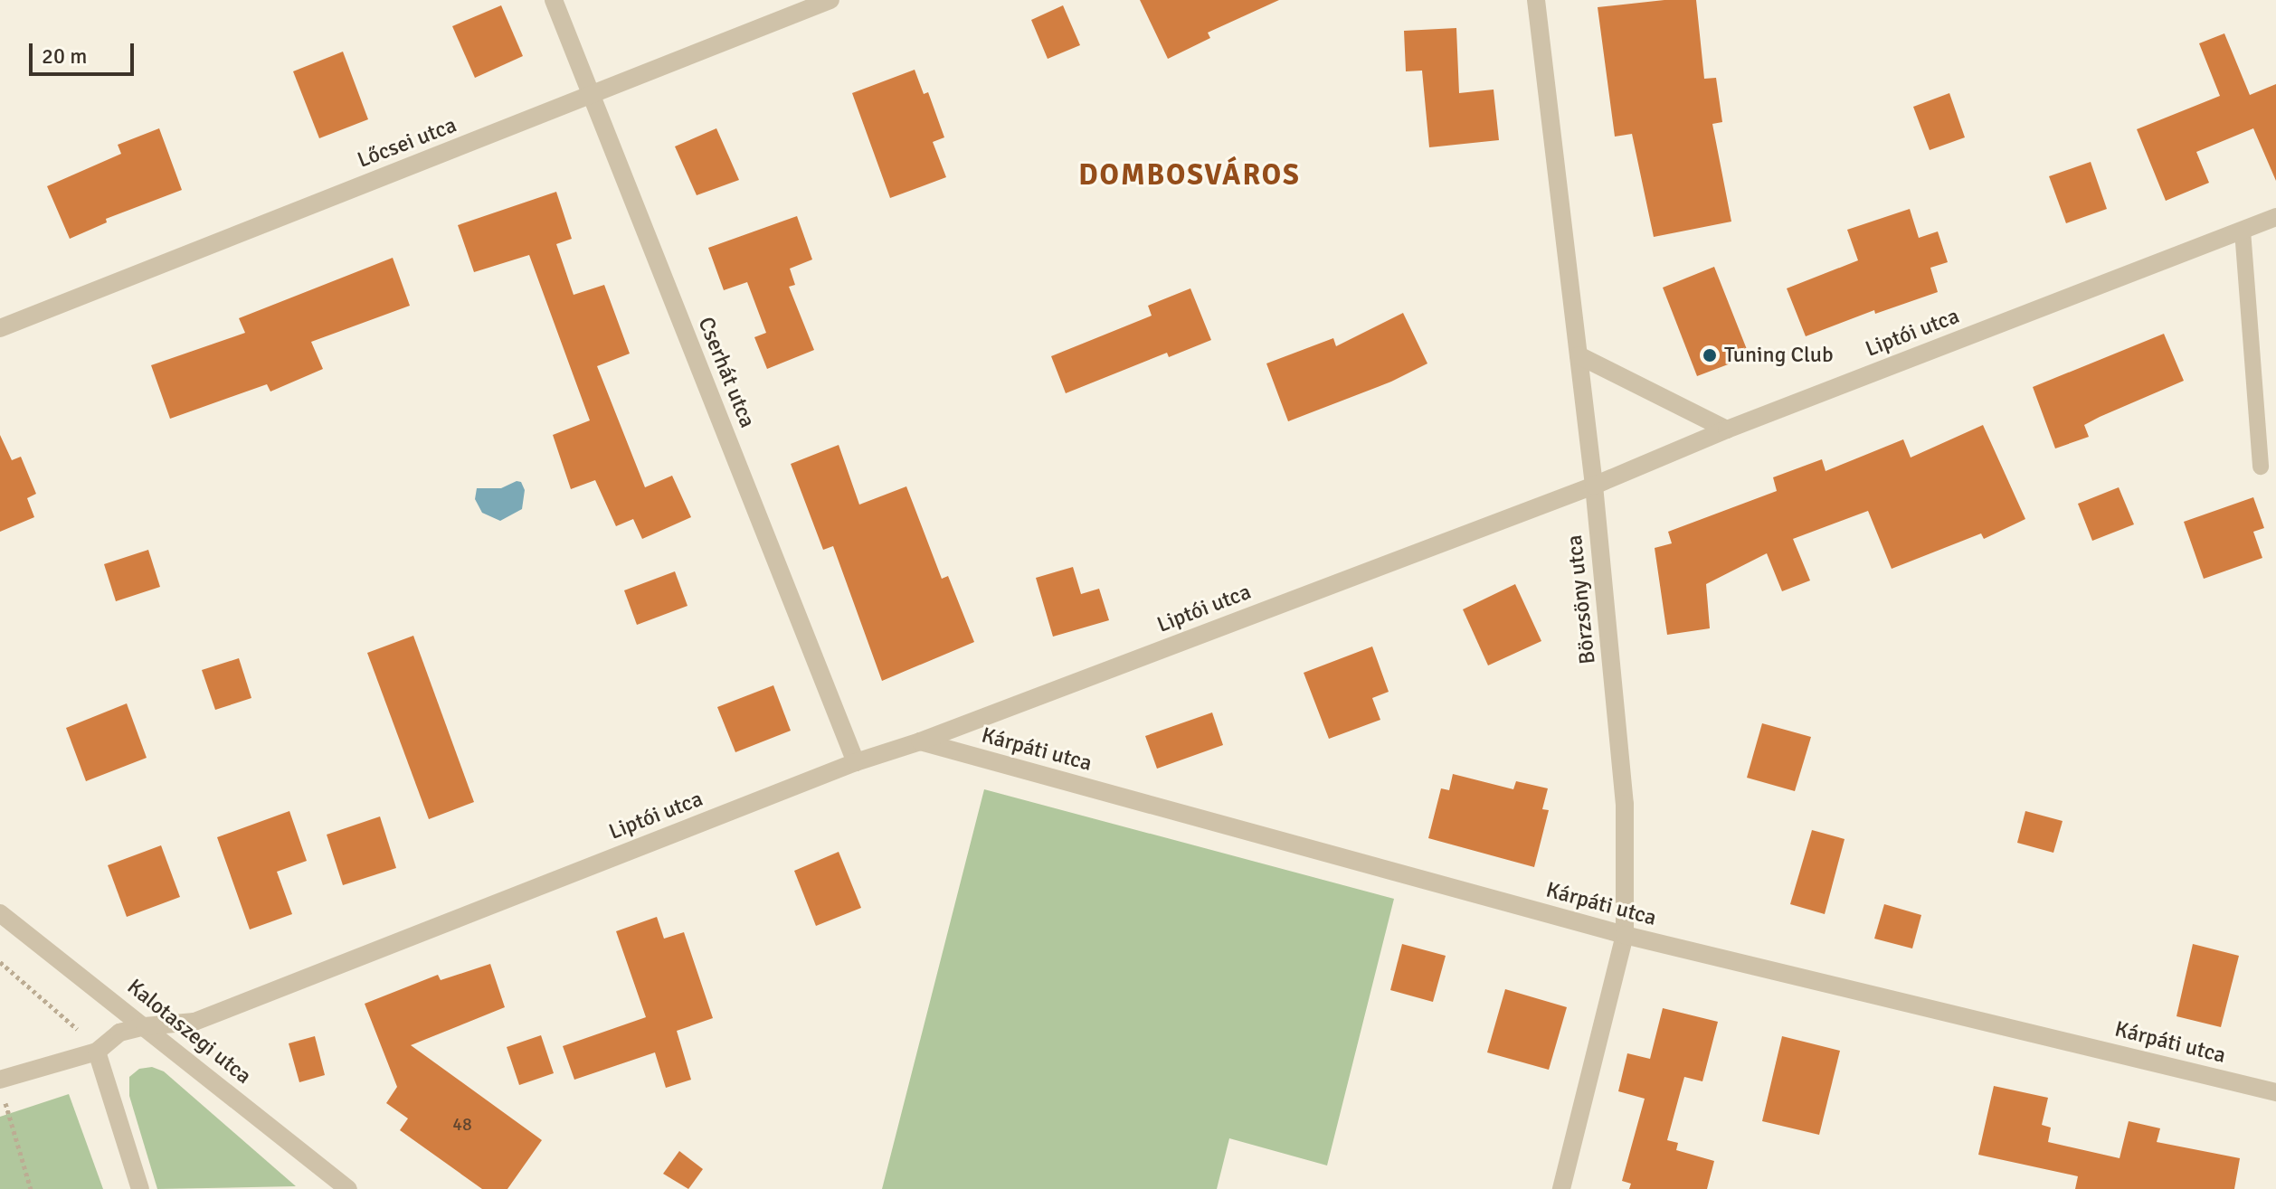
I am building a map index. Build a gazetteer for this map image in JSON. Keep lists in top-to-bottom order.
{
  "streets": {
    "street": [
      "Lőcsei utca",
      "Liptói utca",
      "Cserhát utca",
      "Börzsöny utca",
      "Kárpáti utca",
      "Kalotaszegi utca"
    ]
  },
  "crossings": [
    ["Lőcsei utca", "Cserhát utca"],
    ["Liptói utca", "Cserhát utca"],
    ["Liptói utca", "Börzsöny utca"],
    ["Liptói utca", "Kárpáti utca"],
    ["Liptói utca", "Kalotaszegi utca"],
    ["Börzsöny utca", "Kárpáti utca"]
  ],
  "districts": ["DOMBOSVÁROS"],
  "places": ["Tuning Club"],
  "house_numbers": ["48"],
  "scale_bar": "20 m"
}
